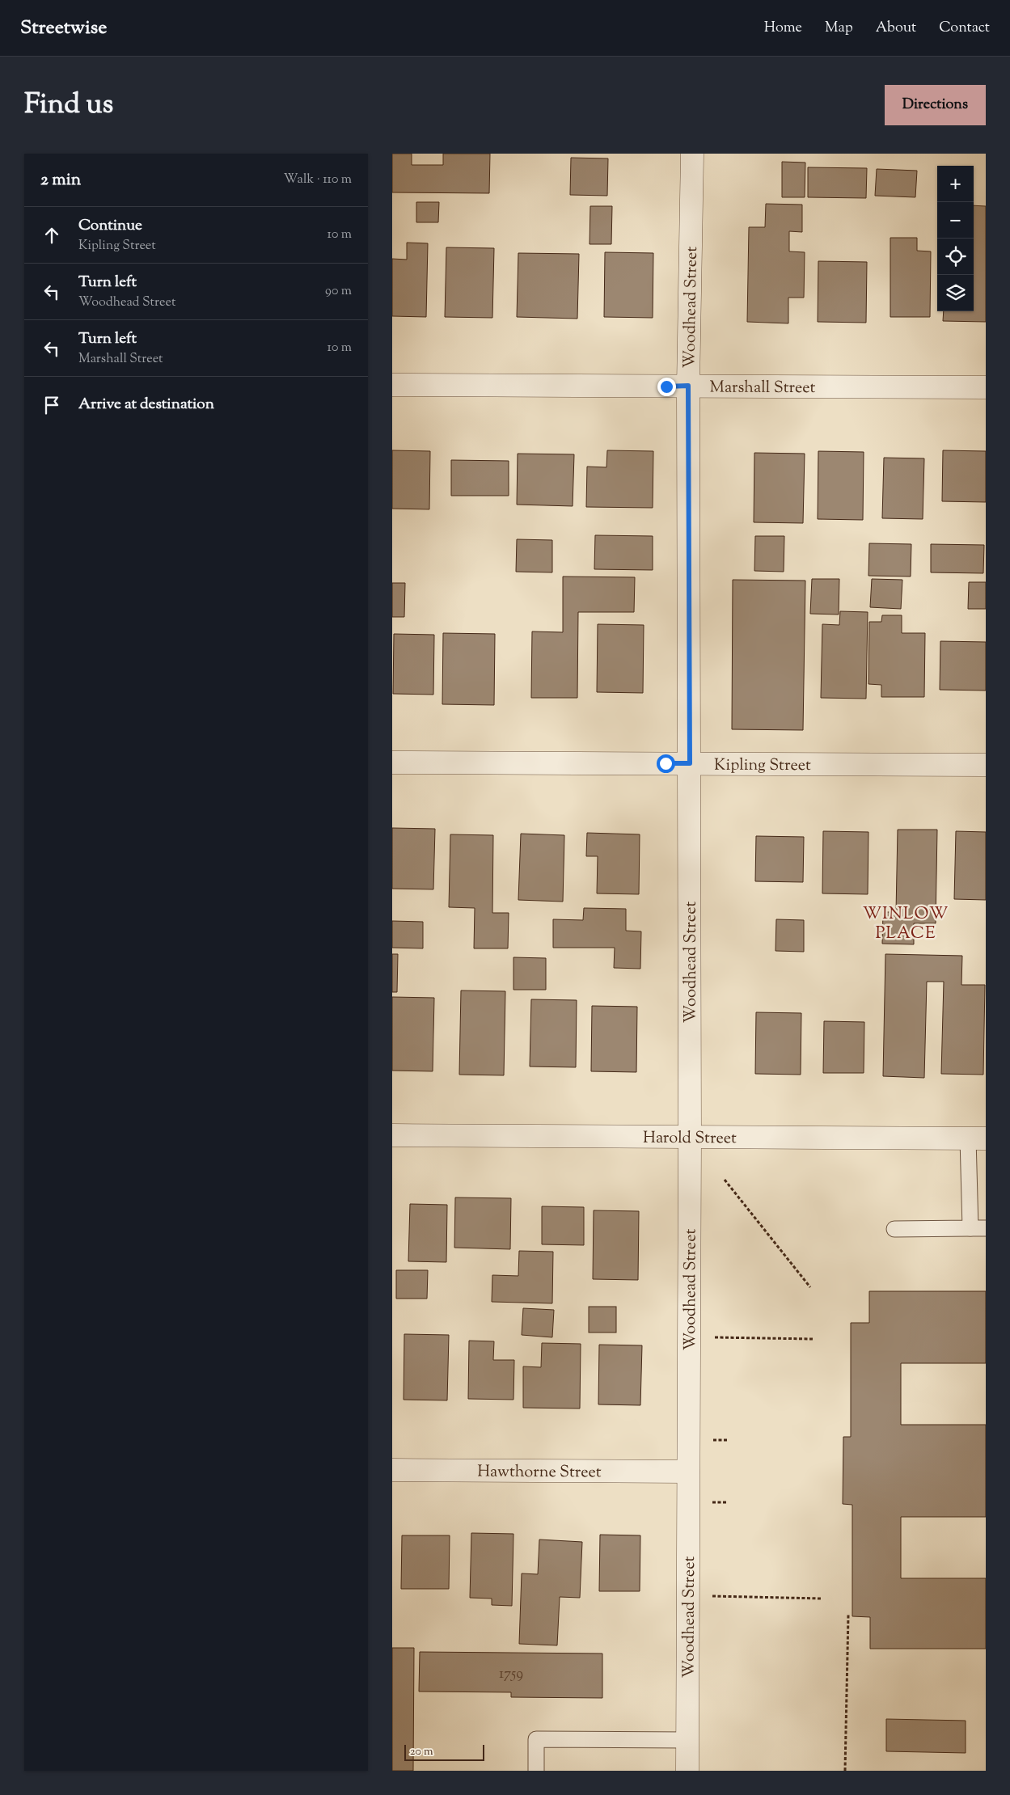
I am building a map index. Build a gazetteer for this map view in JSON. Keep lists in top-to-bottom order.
{
  "streets": {
    "street": [
      "Woodhead Street",
      "Marshall Street",
      "Kipling Street",
      "Harold Street",
      "Hawthorne Street"
    ]
  },
  "crossings": [
    ["Woodhead Street", "Marshall Street"],
    ["Woodhead Street", "Kipling Street"],
    ["Woodhead Street", "Harold Street"],
    ["Woodhead Street", "Hawthorne Street"]
  ],
  "districts": ["WINLOW PLACE"],
  "house_numbers": ["1759"],
  "scale_bar": "20 m",
  "page": {
    "header": "Streetwise",
    "nav": [
      "Home",
      "Map",
      "About",
      "Contact"
    ],
    "title": "Find us",
    "buttons": "Directions",
    "heading": ["2 min", "Walk · 110 m"],
    "map_buttons": ["+", "−"],
    "list": [
      ["Continue", "Kipling Street", "10 m"],
      ["Turn left", "Woodhead Street", "90 m"],
      ["Turn left", "Marshall Street", "10 m"],
      "Arrive at destination"
    ],
    "scale": "20 m"
  }
}
